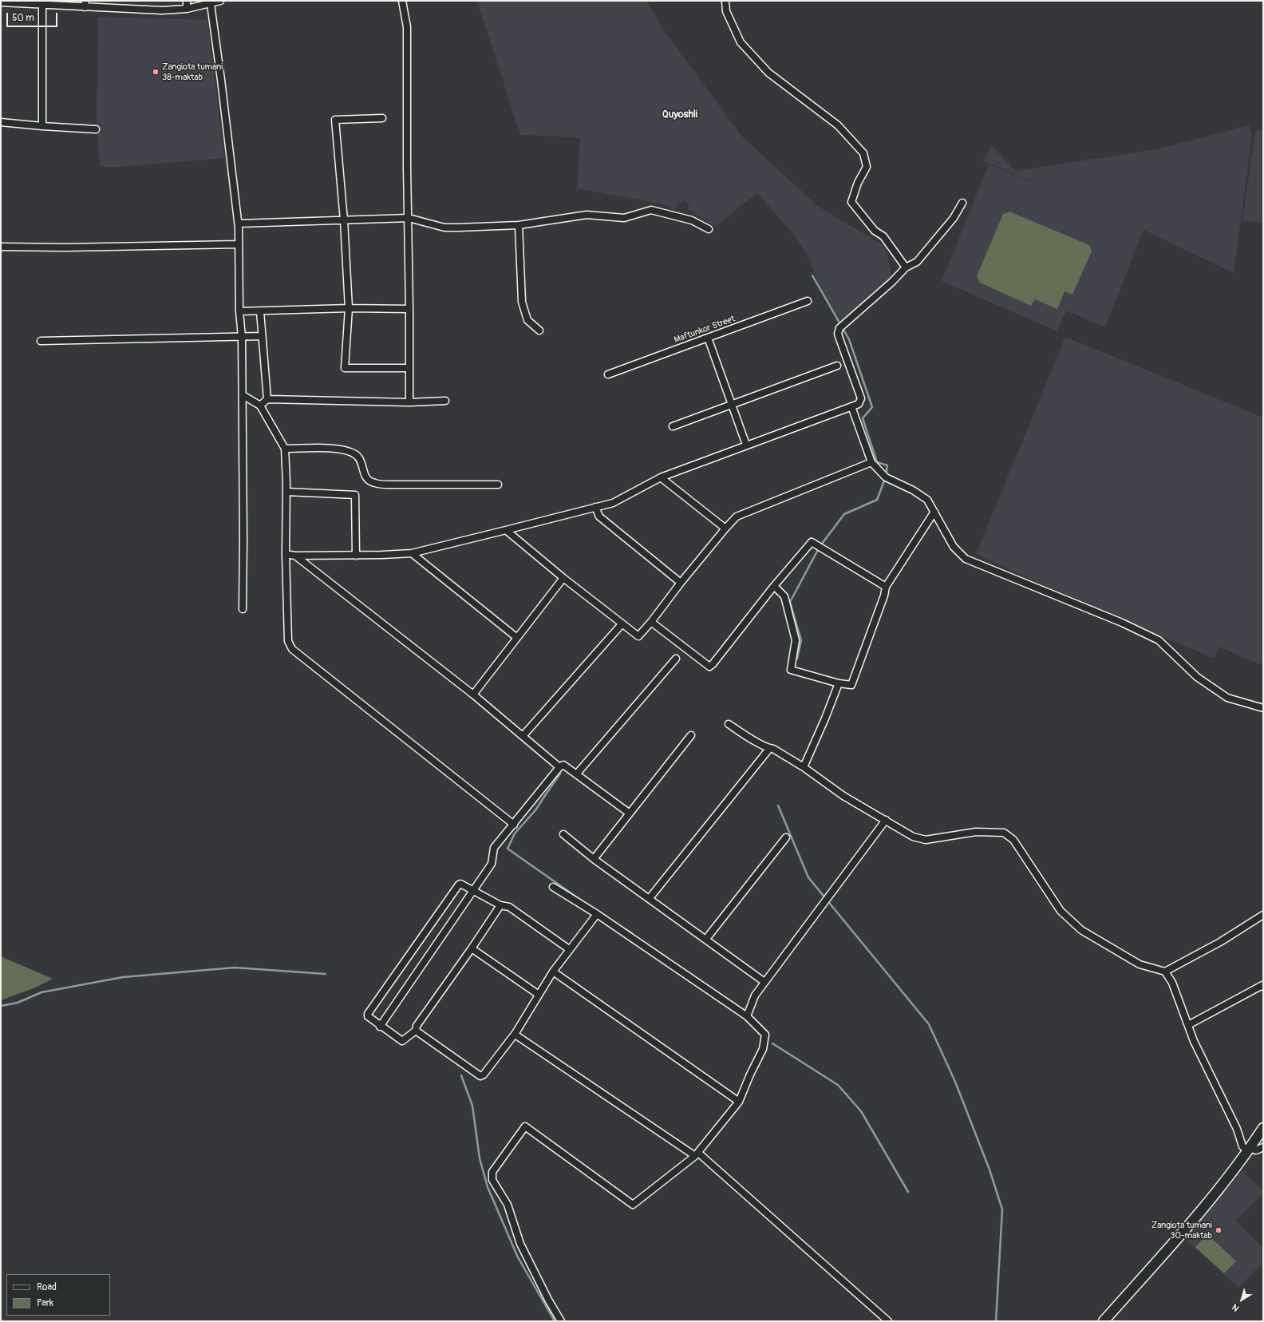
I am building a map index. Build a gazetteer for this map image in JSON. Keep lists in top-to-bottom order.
{
  "streets": {
    "street": ["Maftunkor Street"]
  },
  "districts": ["Quyoshli"],
  "places": ["Zangiota tumani 38-maktab", "Zangiota tumani 30-maktab"],
  "legend": ["Road", "Park"],
  "scale_bar": "50 m",
  "north": "bottom left"
}
